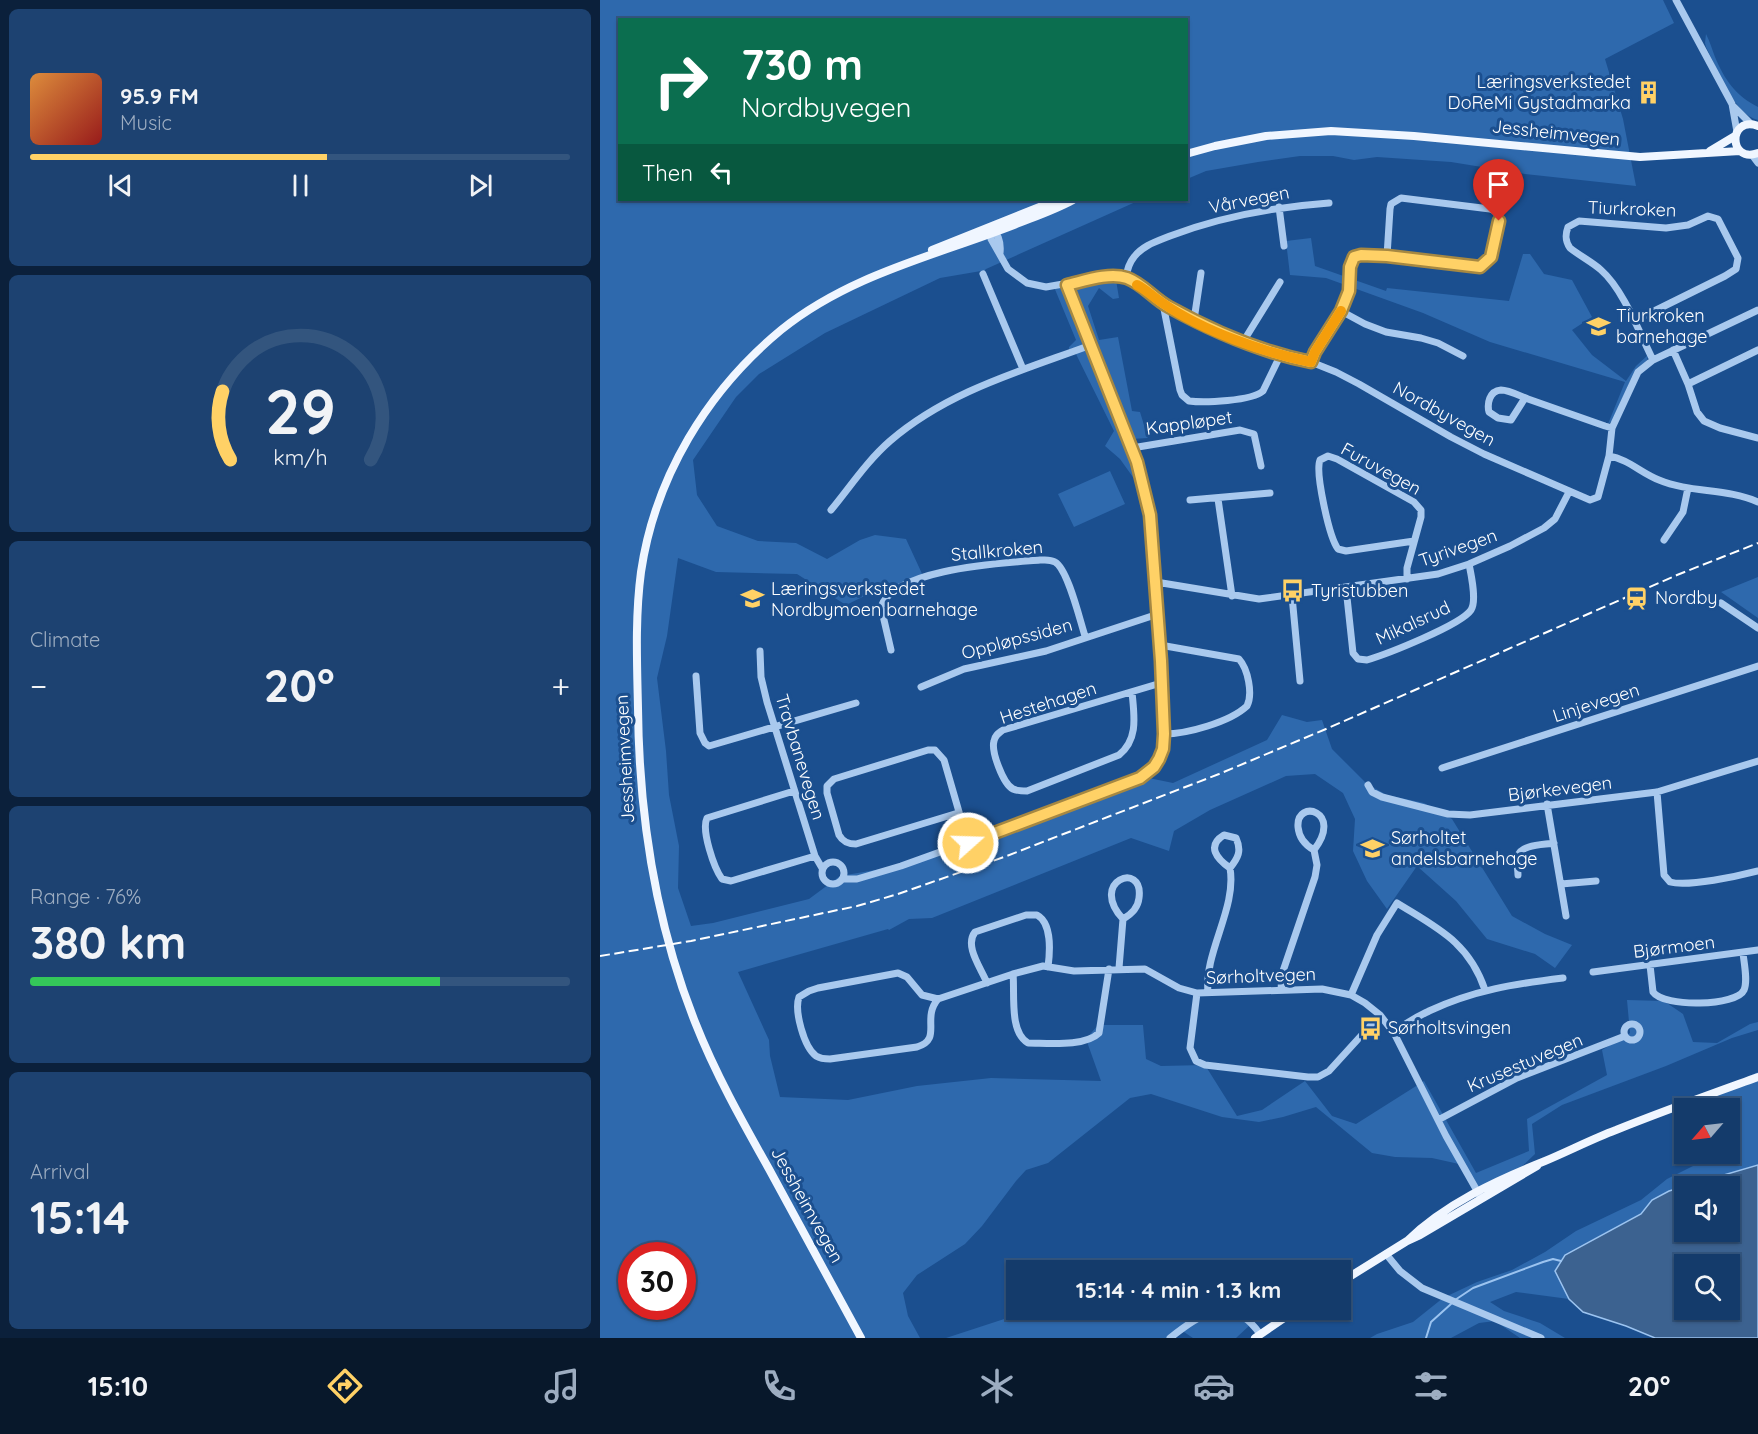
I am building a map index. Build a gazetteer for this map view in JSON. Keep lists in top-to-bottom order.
{
  "streets": {
    "main road": ["Jessheimvegen"],
    "street": [
      "Vårvegen",
      "Tiurkroken",
      "Nordbyvegen",
      "Kappløpet",
      "Furuvegen",
      "Tyrivegen",
      "Stallkroken",
      "Mikalsrud",
      "Oppløpssiden",
      "Hestehagen",
      "Linjevegen",
      "Travbanevegen",
      "Bjørkevegen",
      "Bjørmoen",
      "Sørholtvegen",
      "Krusestuvegen"
    ]
  },
  "crossings": [
    ["Vårvegen", "Nordbyvegen"],
    ["Nordbyvegen", "Tyrivegen"],
    ["Furuvegen", "Tyrivegen"],
    ["Tyrivegen", "Mikalsrud"],
    ["Stallkroken", "Oppløpssiden"],
    ["Sørholtvegen", "Krusestuvegen"]
  ],
  "places": {
    "building": ["Læringsverkstedet DoReMi Gystadmarka"],
    "school or university": ["Tiurkroken barnehage", "Læringsverkstedet Nordbymoen barnehage", "Sørholtet andelsbarnehage"],
    "bus stop": ["Tyristubben", "Sørholtsvingen"],
    "station": ["Nordby"]
  },
  "north": "bottom left",
  "page": {
    "turn": ["730 m", "Nordbyvegen"],
    "song": ["95.9 FM", "Music"],
    "then": "Then",
    "tile": [
      "Climate",
      ["Range · 76%", "380 km"],
      ["Arrival", "15:14"]
    ],
    "heat": ["−", "20°", "+"],
    "limit": "30",
    "trip": "15:14 · 4 min · 1.3 km",
    "tabs": ["15:10", "20°"],
    "gauge": ["29", "km/h"]
  }
}
